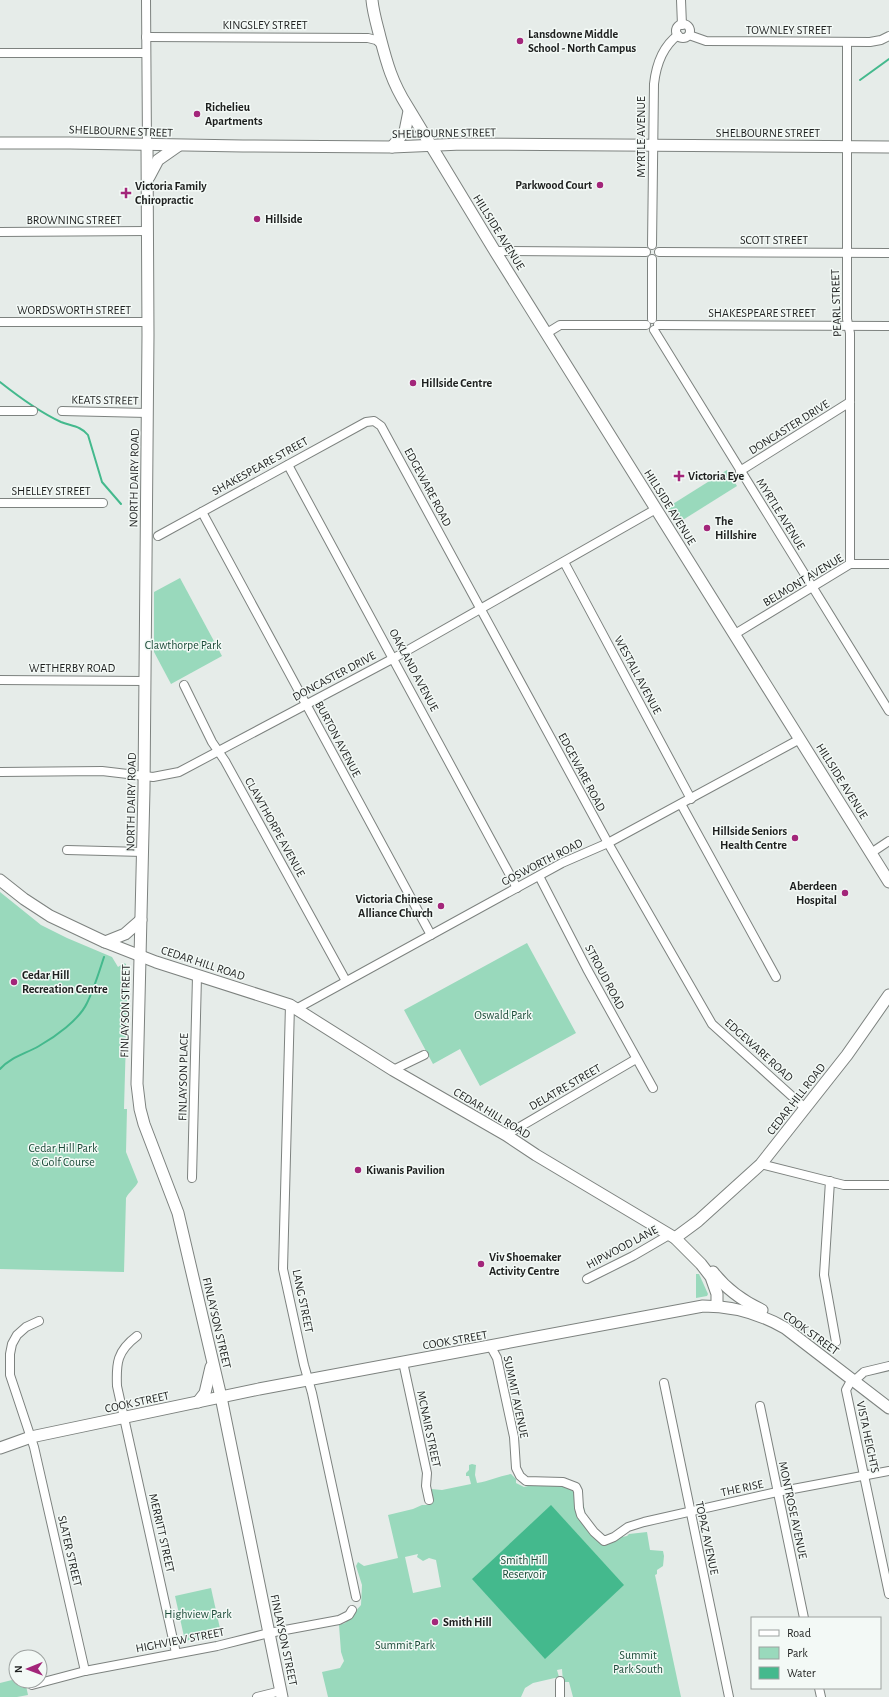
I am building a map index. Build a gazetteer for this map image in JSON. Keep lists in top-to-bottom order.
{
  "streets": {
    "street": [
      "KINGSLEY STREET",
      "TOWNLEY STREET",
      "SHELBOURNE STREET",
      "MYRTLE AVENUE",
      "BROWNING STREET",
      "HILLSIDE AVENUE",
      "SCOTT STREET",
      "PEARL STREET",
      "WORDSWORTH STREET",
      "SHAKESPEARE STREET",
      "KEATS STREET",
      "DONCASTER DRIVE",
      "NORTH DAIRY ROAD",
      "EDGEWARE ROAD",
      "SHELLEY STREET",
      "BELMONT AVENUE",
      "WETHERBY ROAD",
      "OAKLAND AVENUE",
      "WESTALL AVENUE",
      "BURTON AVENUE",
      "CLAWTHORPE AVENUE",
      "GOSWORTH ROAD",
      "CEDAR HILL ROAD",
      "STROUD ROAD",
      "FINLAYSON STREET",
      "FINLAYSON PLACE",
      "DELATRE STREET",
      "HIPWOOD LANE",
      "LANG STREET",
      "COOK STREET",
      "SUMMIT AVENUE",
      "MCNAIR STREET",
      "VISTA HEIGHTS",
      "THE RISE",
      "MONTROSE AVENUE",
      "MERRITT STREET",
      "TOPAZ AVENUE",
      "SLATER STREET",
      "HIGHVIEW STREET"
    ]
  },
  "crossings": [
    ["KINGSLEY STREET", "HILLSIDE AVENUE"],
    ["KINGSLEY STREET", "NORTH DAIRY ROAD"],
    ["TOWNLEY STREET", "MYRTLE AVENUE"],
    ["TOWNLEY STREET", "PEARL STREET"],
    ["SHELBOURNE STREET", "MYRTLE AVENUE"],
    ["SHELBOURNE STREET", "HILLSIDE AVENUE"],
    ["SHELBOURNE STREET", "PEARL STREET"],
    ["SHELBOURNE STREET", "NORTH DAIRY ROAD"],
    ["MYRTLE AVENUE", "SCOTT STREET"],
    ["MYRTLE AVENUE", "SHAKESPEARE STREET"],
    ["MYRTLE AVENUE", "DONCASTER DRIVE"],
    ["MYRTLE AVENUE", "BELMONT AVENUE"],
    ["BROWNING STREET", "NORTH DAIRY ROAD"],
    ["HILLSIDE AVENUE", "DONCASTER DRIVE"],
    ["HILLSIDE AVENUE", "BELMONT AVENUE"],
    ["HILLSIDE AVENUE", "GOSWORTH ROAD"],
    ["SCOTT STREET", "PEARL STREET"],
    ["PEARL STREET", "SHAKESPEARE STREET"],
    ["PEARL STREET", "DONCASTER DRIVE"],
    ["PEARL STREET", "BELMONT AVENUE"],
    ["WORDSWORTH STREET", "NORTH DAIRY ROAD"],
    ["SHAKESPEARE STREET", "EDGEWARE ROAD"],
    ["SHAKESPEARE STREET", "OAKLAND AVENUE"],
    ["SHAKESPEARE STREET", "BURTON AVENUE"],
    ["KEATS STREET", "NORTH DAIRY ROAD"],
    ["DONCASTER DRIVE", "NORTH DAIRY ROAD"],
    ["DONCASTER DRIVE", "EDGEWARE ROAD"],
    ["DONCASTER DRIVE", "OAKLAND AVENUE"],
    ["DONCASTER DRIVE", "WESTALL AVENUE"],
    ["DONCASTER DRIVE", "BURTON AVENUE"],
    ["DONCASTER DRIVE", "CLAWTHORPE AVENUE"],
    ["NORTH DAIRY ROAD", "WETHERBY ROAD"],
    ["NORTH DAIRY ROAD", "CEDAR HILL ROAD"],
    ["NORTH DAIRY ROAD", "FINLAYSON STREET"],
    ["EDGEWARE ROAD", "GOSWORTH ROAD"],
    ["EDGEWARE ROAD", "CEDAR HILL ROAD"],
    ["OAKLAND AVENUE", "GOSWORTH ROAD"],
    ["WESTALL AVENUE", "GOSWORTH ROAD"],
    ["BURTON AVENUE", "GOSWORTH ROAD"],
    ["CLAWTHORPE AVENUE", "GOSWORTH ROAD"],
    ["GOSWORTH ROAD", "CEDAR HILL ROAD"],
    ["GOSWORTH ROAD", "STROUD ROAD"],
    ["GOSWORTH ROAD", "LANG STREET"],
    ["CEDAR HILL ROAD", "FINLAYSON STREET"],
    ["CEDAR HILL ROAD", "FINLAYSON PLACE"],
    ["CEDAR HILL ROAD", "DELATRE STREET"],
    ["CEDAR HILL ROAD", "HIPWOOD LANE"],
    ["CEDAR HILL ROAD", "LANG STREET"],
    ["STROUD ROAD", "DELATRE STREET"],
    ["FINLAYSON STREET", "COOK STREET"],
    ["FINLAYSON STREET", "HIGHVIEW STREET"],
    ["LANG STREET", "COOK STREET"],
    ["COOK STREET", "SUMMIT AVENUE"],
    ["COOK STREET", "MCNAIR STREET"],
    ["COOK STREET", "VISTA HEIGHTS"],
    ["COOK STREET", "MERRITT STREET"],
    ["COOK STREET", "SLATER STREET"],
    ["SUMMIT AVENUE", "THE RISE"],
    ["VISTA HEIGHTS", "THE RISE"],
    ["THE RISE", "MONTROSE AVENUE"],
    ["THE RISE", "TOPAZ AVENUE"],
    ["MERRITT STREET", "HIGHVIEW STREET"],
    ["SLATER STREET", "HIGHVIEW STREET"]
  ],
  "parks": [
    "Clawthorpe Park",
    "Oswald Park",
    "Cedar Hill Park & Golf Course",
    "Smith Hill Reservoir",
    "Highview Park",
    "Summit Park",
    "Summit Park South"
  ],
  "places": {
    "other": [
      "Lansdowne Middle School - North Campus",
      "Richelieu Apartments",
      "Parkwood Court",
      "Hillside",
      "Hillside Centre",
      "The Hillshire",
      "Hillside Seniors Health Centre",
      "Aberdeen Hospital",
      "Victoria Chinese Alliance Church",
      "Cedar Hill Recreation Centre",
      "Kiwanis Pavilion",
      "Viv Shoemaker Activity Centre",
      "Smith Hill"
    ],
    "health": ["Victoria Family Chiropractic", "Victoria Eye"]
  },
  "legend": ["Road", "Park", "Water"],
  "north": "left"
}
